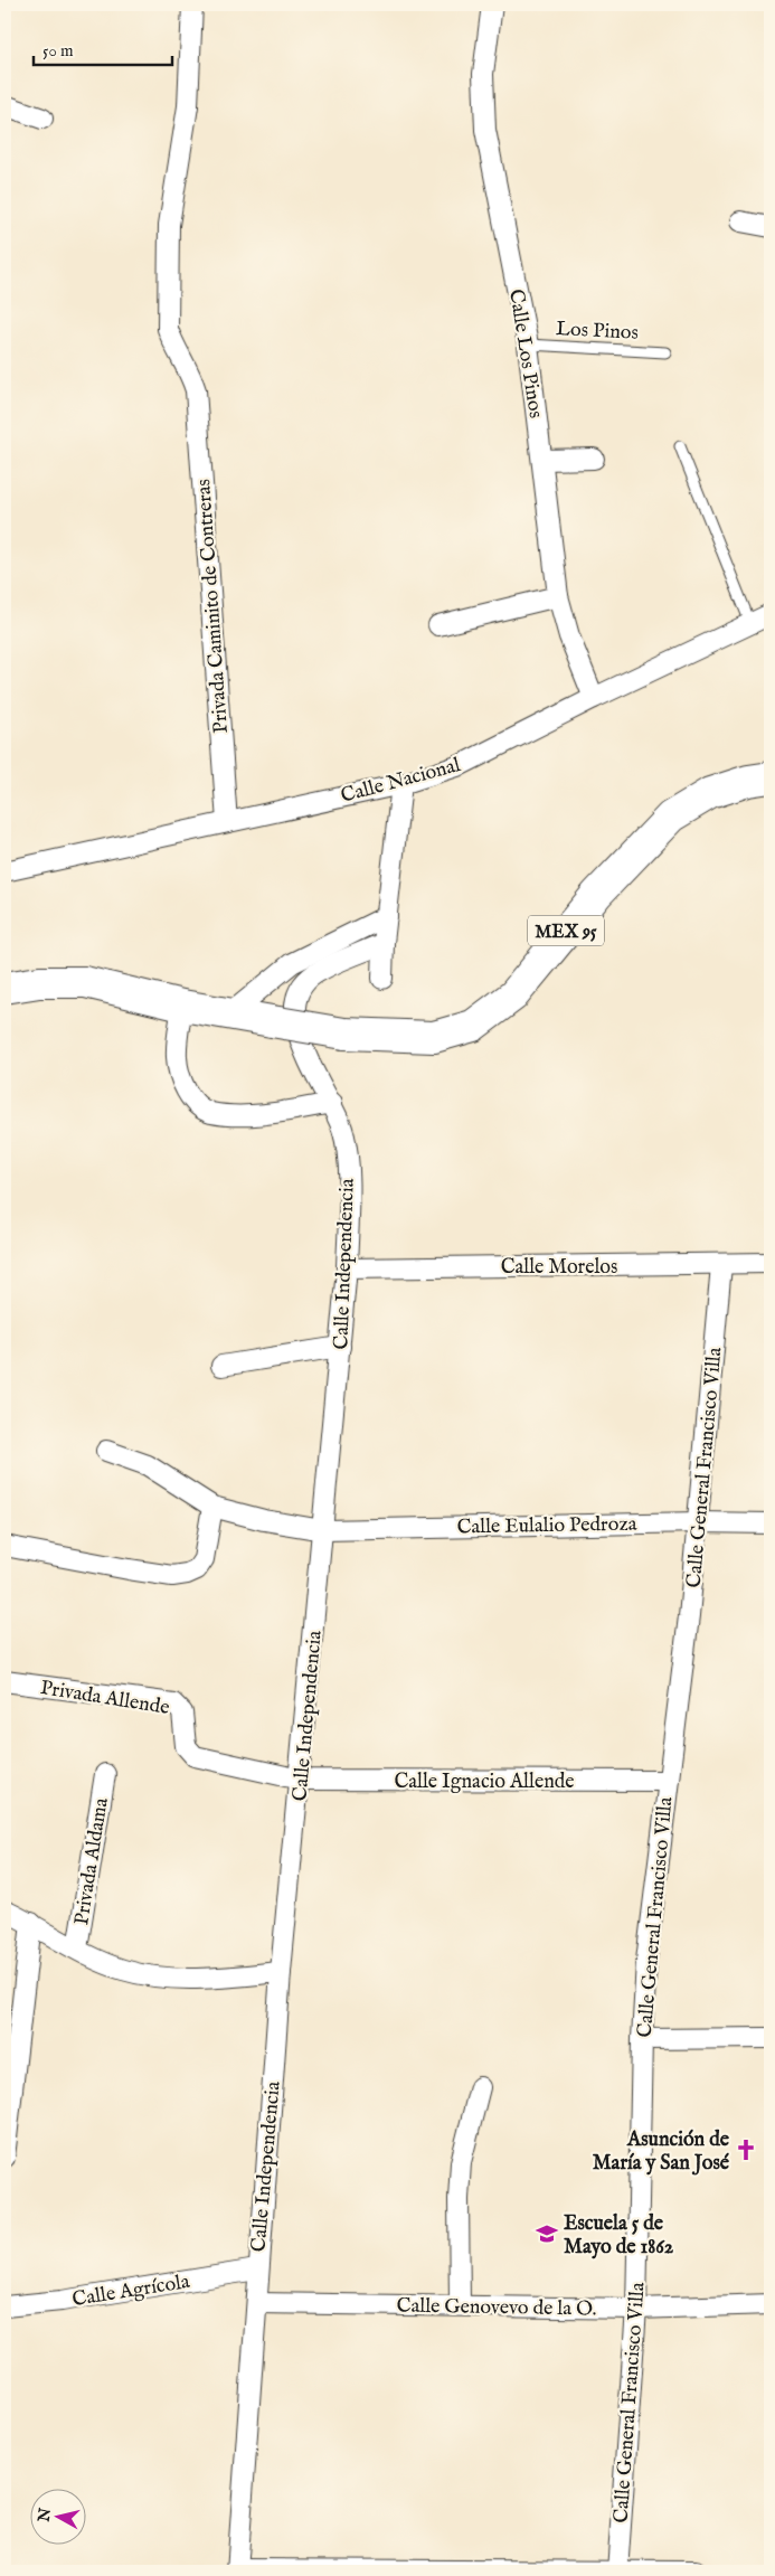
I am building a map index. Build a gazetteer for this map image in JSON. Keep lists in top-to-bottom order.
{
  "streets": {
    "main road": ["MEX 95"],
    "street": [
      "Calle Los Pinos",
      "Privada Caminito de Contreras",
      "Calle Nacional",
      "Calle Independencia",
      "Calle Morelos",
      "Calle General Francisco Villa",
      "Calle Eulalio Pedroza",
      "Privada Allende",
      "Calle Ignacio Allende",
      "Privada Aldama",
      "Calle Agrícola",
      "Calle Genovevo de la O."
    ],
    "lane": ["Los Pinos"]
  },
  "crossings": [
    ["Los Pinos", "Calle Los Pinos"],
    ["Calle Los Pinos", "Calle Nacional"],
    ["Privada Caminito de Contreras", "Calle Nacional"],
    ["Calle Independencia", "Calle Morelos"],
    ["Calle Independencia", "Calle Eulalio Pedroza"],
    ["Calle Independencia", "Privada Allende"],
    ["Calle Independencia", "Calle Ignacio Allende"],
    ["Calle Independencia", "Calle Agrícola"],
    ["Calle Independencia", "Calle Genovevo de la O."],
    ["Calle Morelos", "Calle General Francisco Villa"],
    ["Calle General Francisco Villa", "Calle Eulalio Pedroza"],
    ["Calle General Francisco Villa", "Calle Ignacio Allende"],
    ["Calle General Francisco Villa", "Calle Genovevo de la O."],
    ["Privada Allende", "Calle Ignacio Allende"]
  ],
  "places": {
    "church": ["Asunción de María y San José"],
    "school or university": ["Escuela 5 de Mayo de 1862"]
  },
  "scale_bar": "50 m",
  "north": "left"
}
